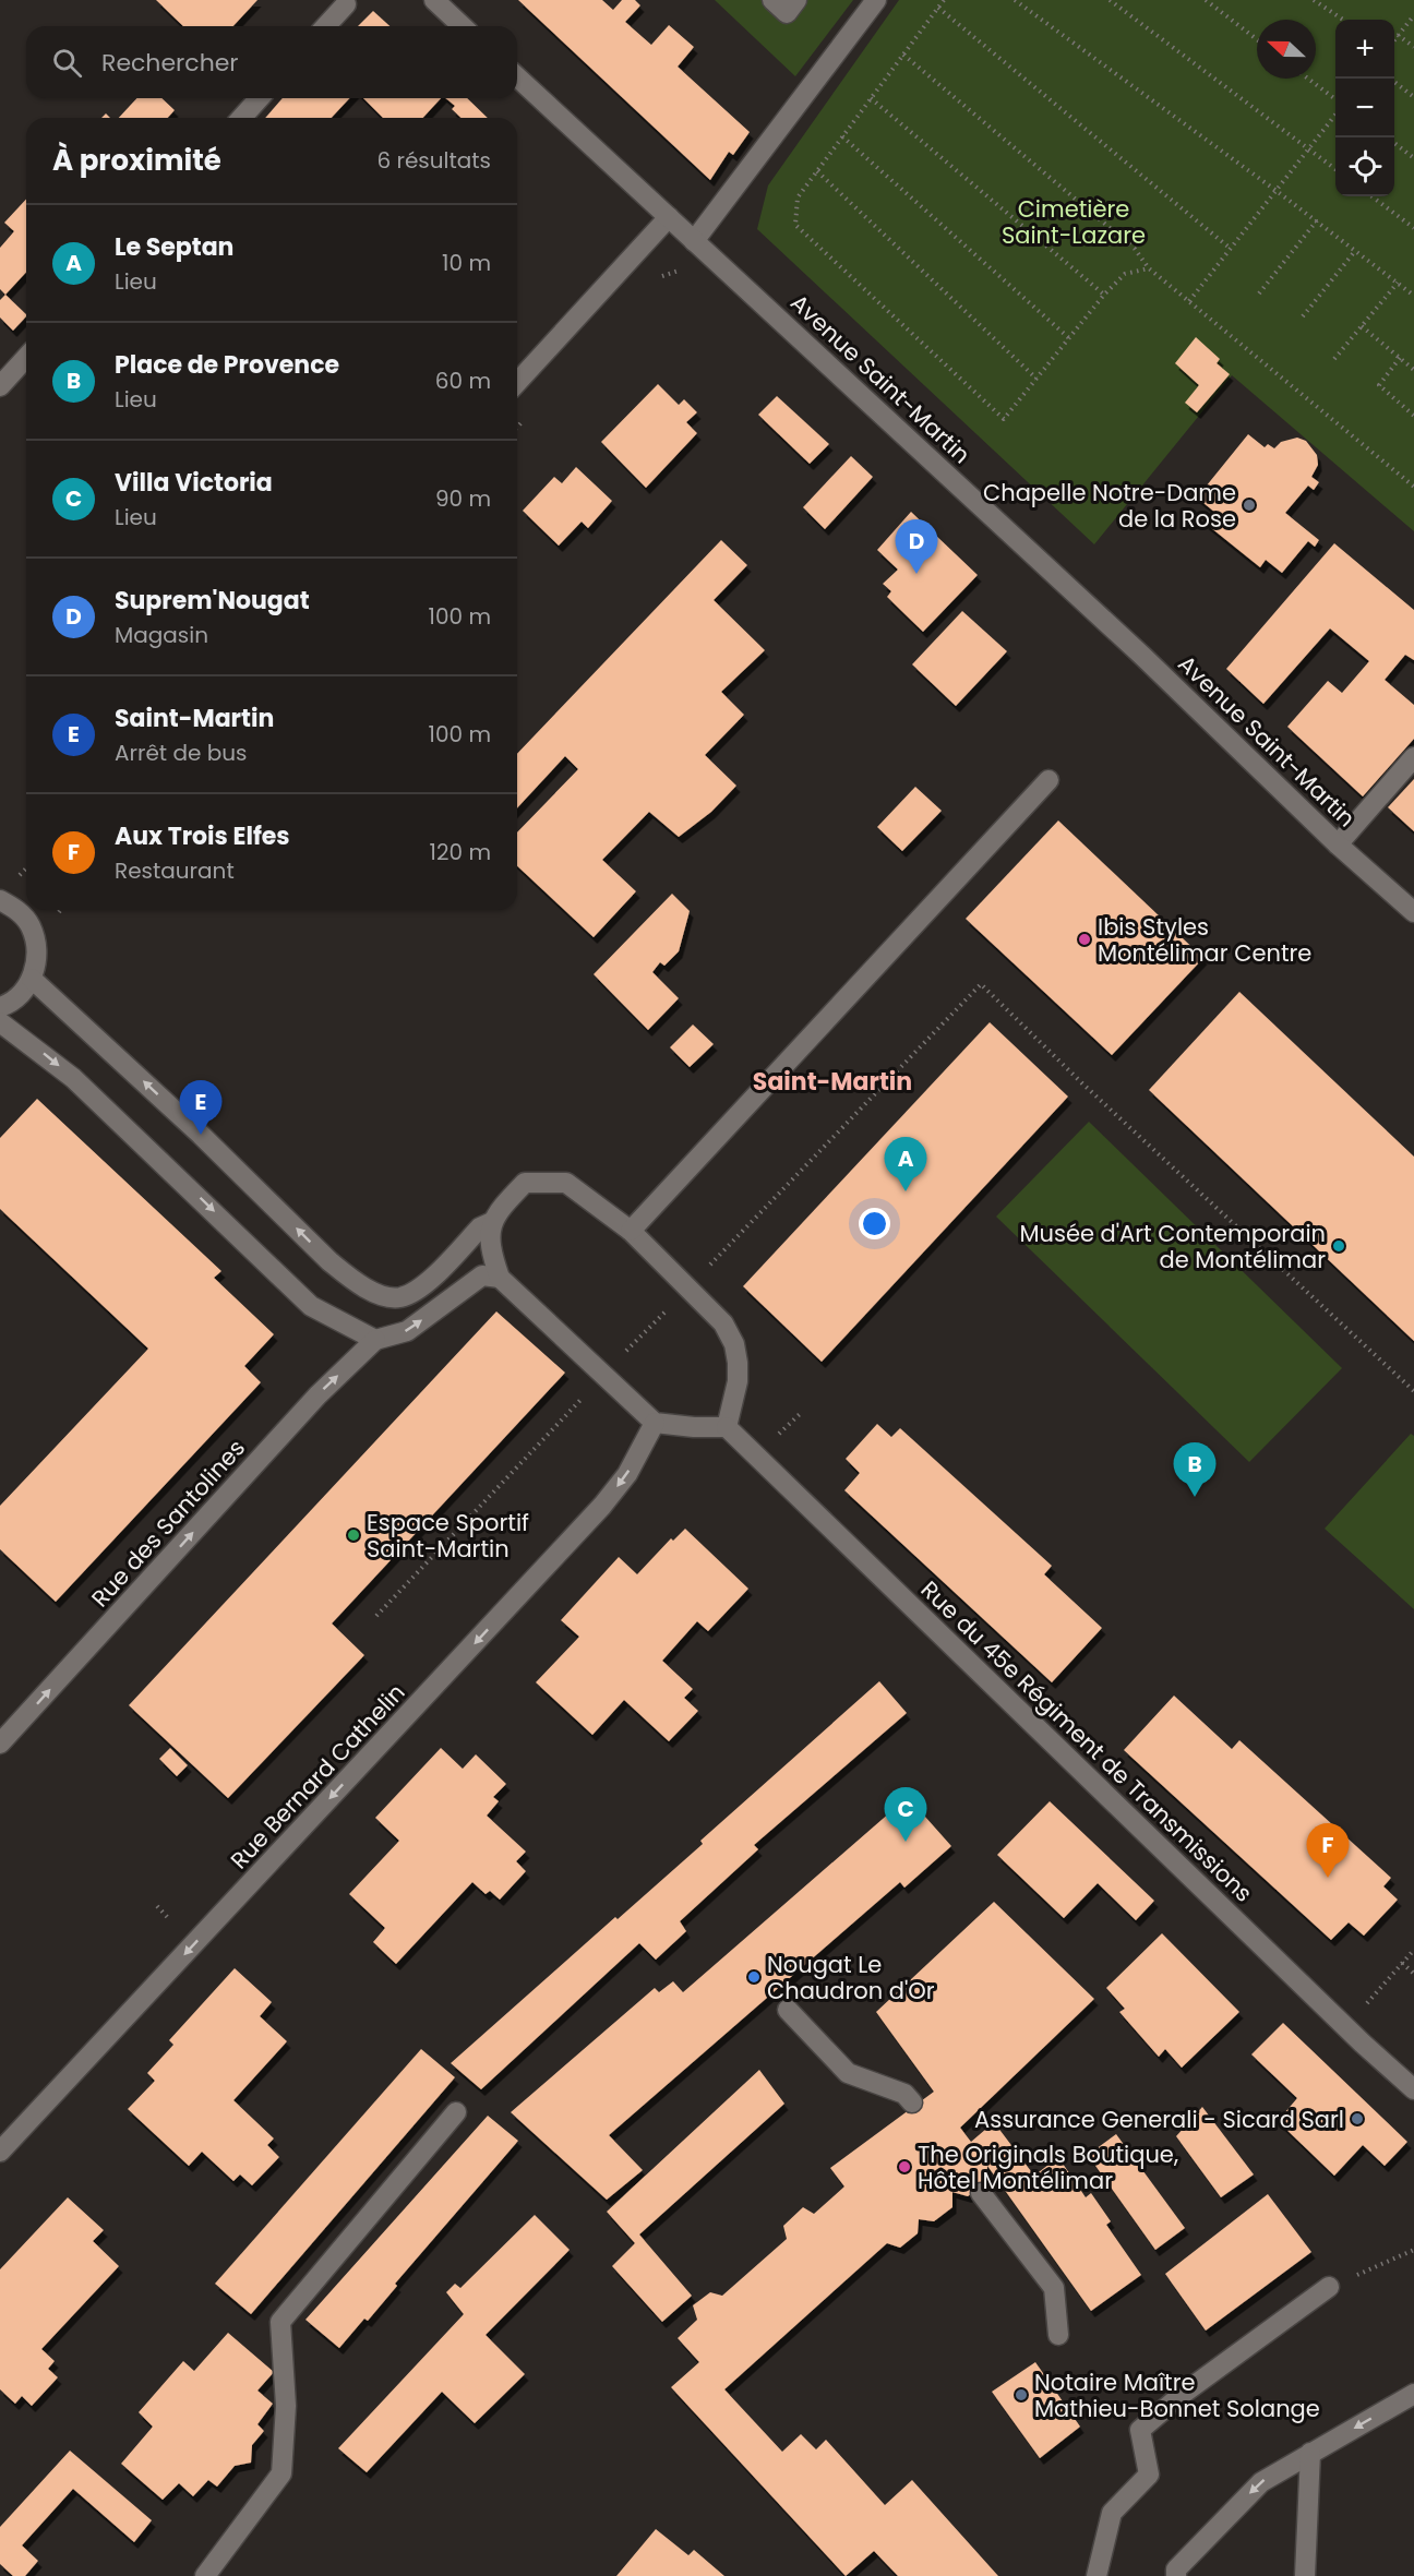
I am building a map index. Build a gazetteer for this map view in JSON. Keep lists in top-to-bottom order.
{
  "streets": {
    "street": [
      "Avenue Saint-Martin",
      "Rue des Santolines",
      "Rue du 45e Régiment de Transmissions",
      "Rue Bernard Cathelin"
    ]
  },
  "one_way": ["Rue des Santolines", "Rue Bernard Cathelin"],
  "districts": ["Saint-Martin"],
  "parks": ["Cimetière Saint-Lazare"],
  "places": [
    "Chapelle Notre-Dame de la Rose",
    "Ibis Styles Montélimar Centre",
    "Musée d'Art Contemporain de Montélimar",
    "Espace Sportif Saint-Martin",
    "Nougat Le Chaudron d'Or",
    "Assurance Generali - Sicard Sarl",
    "The Originals Boutique, Hôtel Montélimar",
    "Notaire Maître Mathieu-Bonnet Solange"
  ],
  "north": "left",
  "page": {
    "map_buttons": ["+", "−"],
    "search": "Rechercher",
    "heading": ["À proximité", "6 résultats"],
    "list": [
      {
        "mark": "A",
        "name": "Le Septan",
        "note": "Lieu",
        "value": "10 m"
      },
      {
        "mark": "B",
        "name": "Place de Provence",
        "note": "Lieu",
        "value": "60 m"
      },
      {
        "mark": "C",
        "name": "Villa Victoria",
        "note": "Lieu",
        "value": "90 m"
      },
      {
        "mark": "D",
        "name": "Suprem'Nougat",
        "note": "Magasin",
        "value": "100 m"
      },
      {
        "mark": "E",
        "name": "Saint-Martin",
        "note": "Arrêt de bus",
        "value": "100 m"
      },
      {
        "mark": "F",
        "name": "Aux Trois Elfes",
        "note": "Restaurant",
        "value": "120 m"
      }
    ],
    "pins": [
      "D",
      "E",
      "A",
      "B",
      "C",
      "F"
    ]
  }
}
